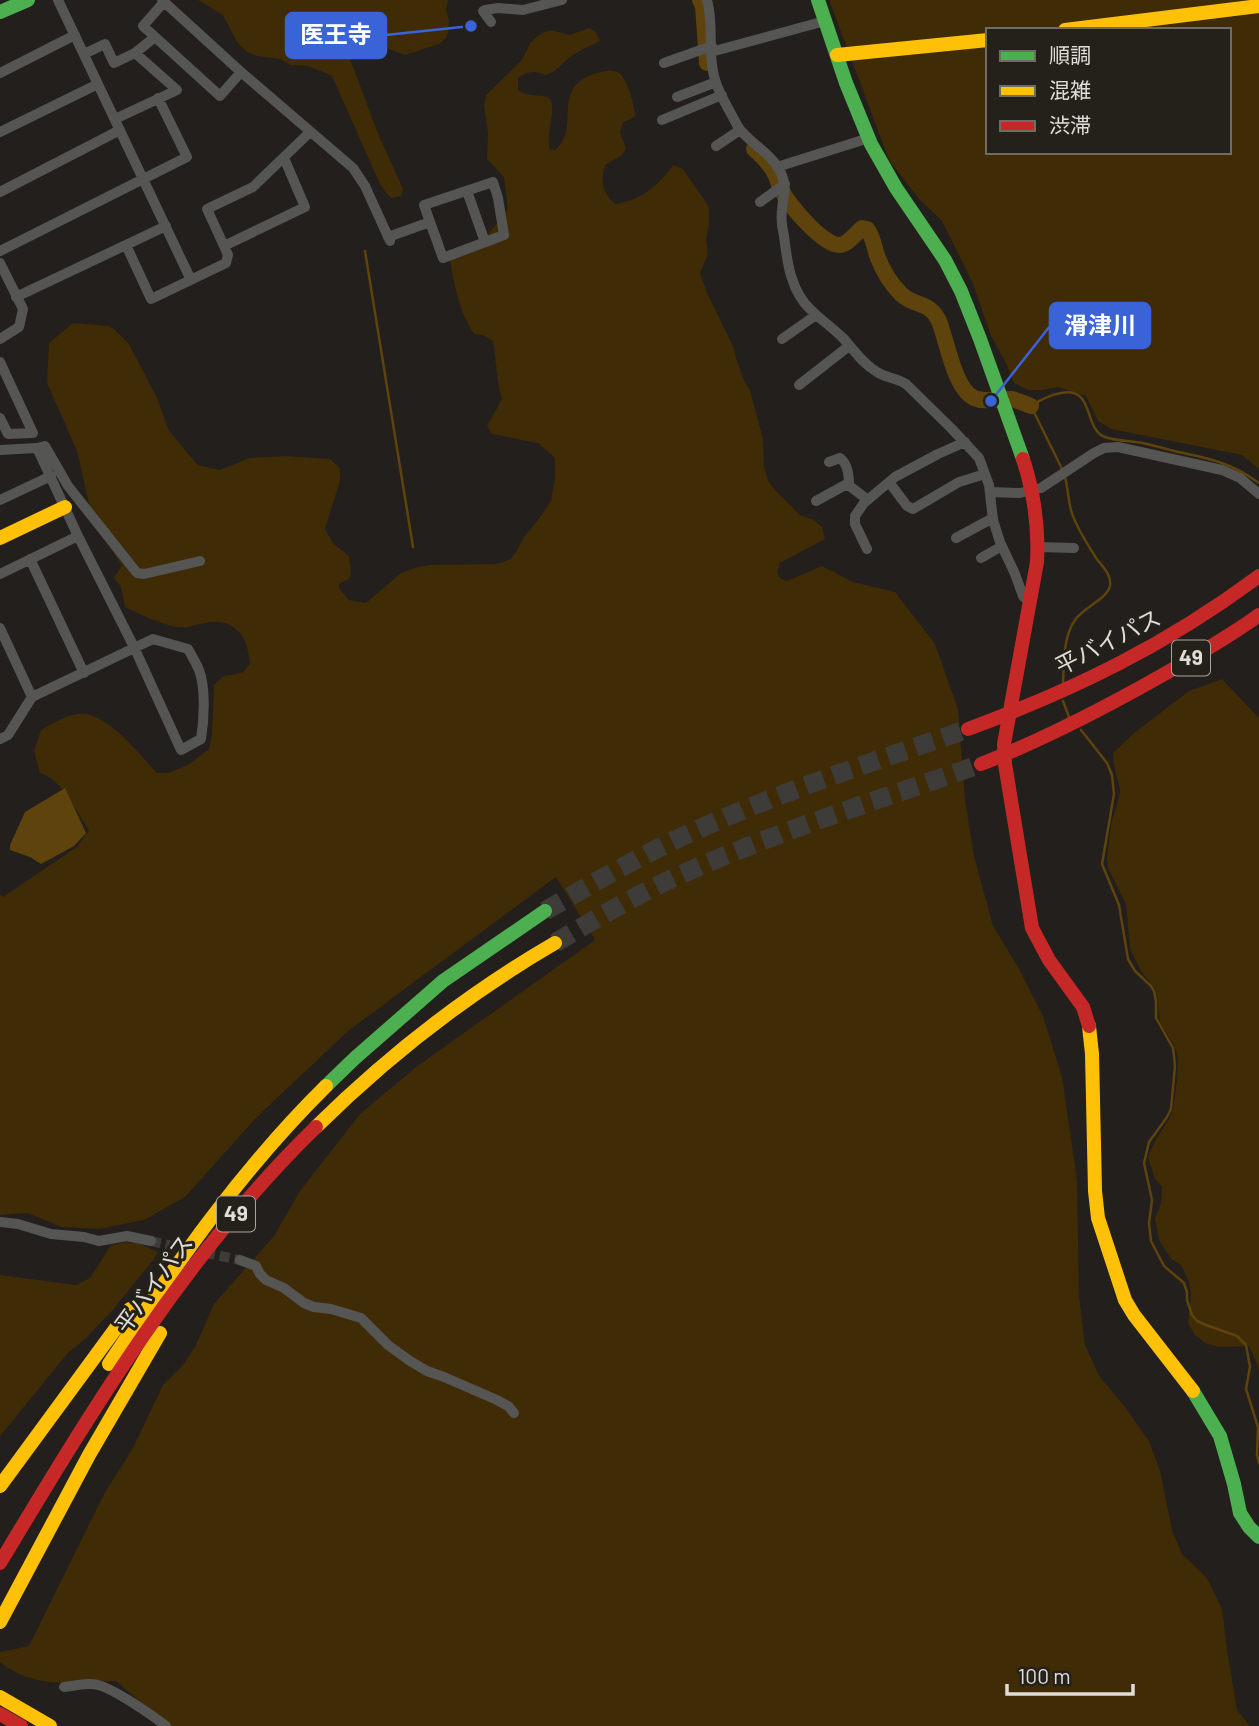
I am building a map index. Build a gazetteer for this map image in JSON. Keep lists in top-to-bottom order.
{
  "streets": {
    "main road": ["平バイパス", "49"]
  },
  "places": ["医王寺", "滑津川"],
  "legend": ["順調", "混雑", "渋滞"],
  "scale_bar": "100 m"
}
